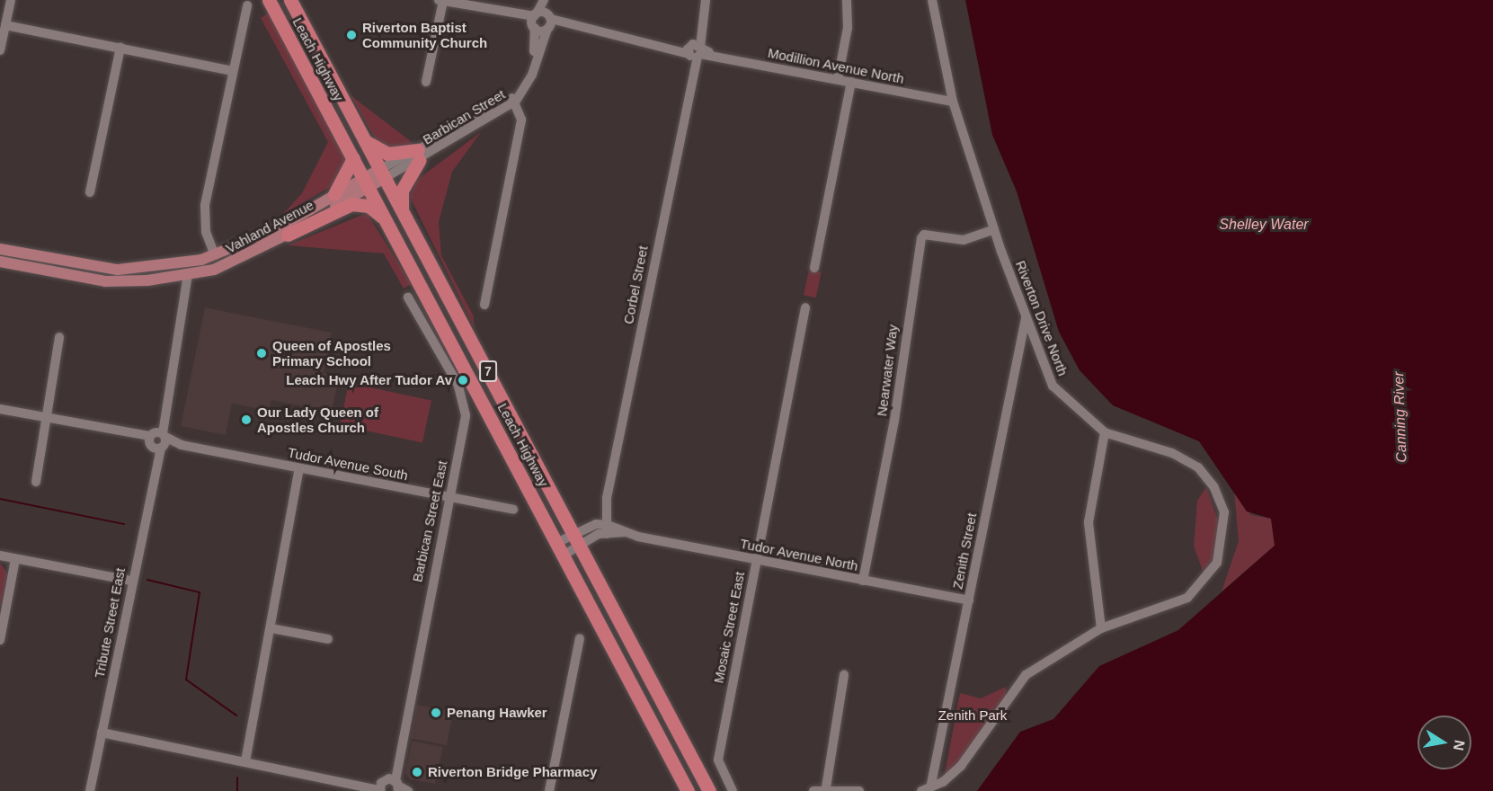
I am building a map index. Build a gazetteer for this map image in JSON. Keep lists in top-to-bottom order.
{
  "streets": {
    "highway": ["Leach Highway", "7"],
    "main road": ["Vahland Avenue"],
    "street": [
      "Modillion Avenue North",
      "Barbican Street",
      "Corbel Street",
      "Riverton Drive North",
      "Nearwater Way",
      "Tudor Avenue South",
      "Barbican Street East",
      "Zenith Street",
      "Tudor Avenue North",
      "Tribute Street East",
      "Mosaic Street East"
    ]
  },
  "crossings": [
    ["Leach Highway", "Barbican Street"],
    ["Leach Highway", "Vahland Avenue"],
    ["Leach Highway", "Tudor Avenue North"],
    ["Modillion Avenue North", "Barbican Street"],
    ["Modillion Avenue North", "Corbel Street"],
    ["Modillion Avenue North", "Riverton Drive North"],
    ["Barbican Street", "Vahland Avenue"],
    ["Vahland Avenue", "Tribute Street East"],
    ["Corbel Street", "Tudor Avenue North"],
    ["Riverton Drive North", "Nearwater Way"],
    ["Riverton Drive North", "Zenith Street"],
    ["Nearwater Way", "Tudor Avenue North"],
    ["Tudor Avenue South", "Barbican Street East"],
    ["Tudor Avenue South", "Tribute Street East"],
    ["Zenith Street", "Tudor Avenue North"],
    ["Tudor Avenue North", "Mosaic Street East"]
  ],
  "water": ["Shelley Water", "Canning River"],
  "parks": ["Zenith Park"],
  "places": [
    "Riverton Baptist Community Church",
    "Queen of Apostles Primary School",
    "Leach Hwy After Tudor Av",
    "Our Lady Queen of Apostles Church",
    "Penang Hawker",
    "Riverton Bridge Pharmacy"
  ],
  "north": "right"
}
